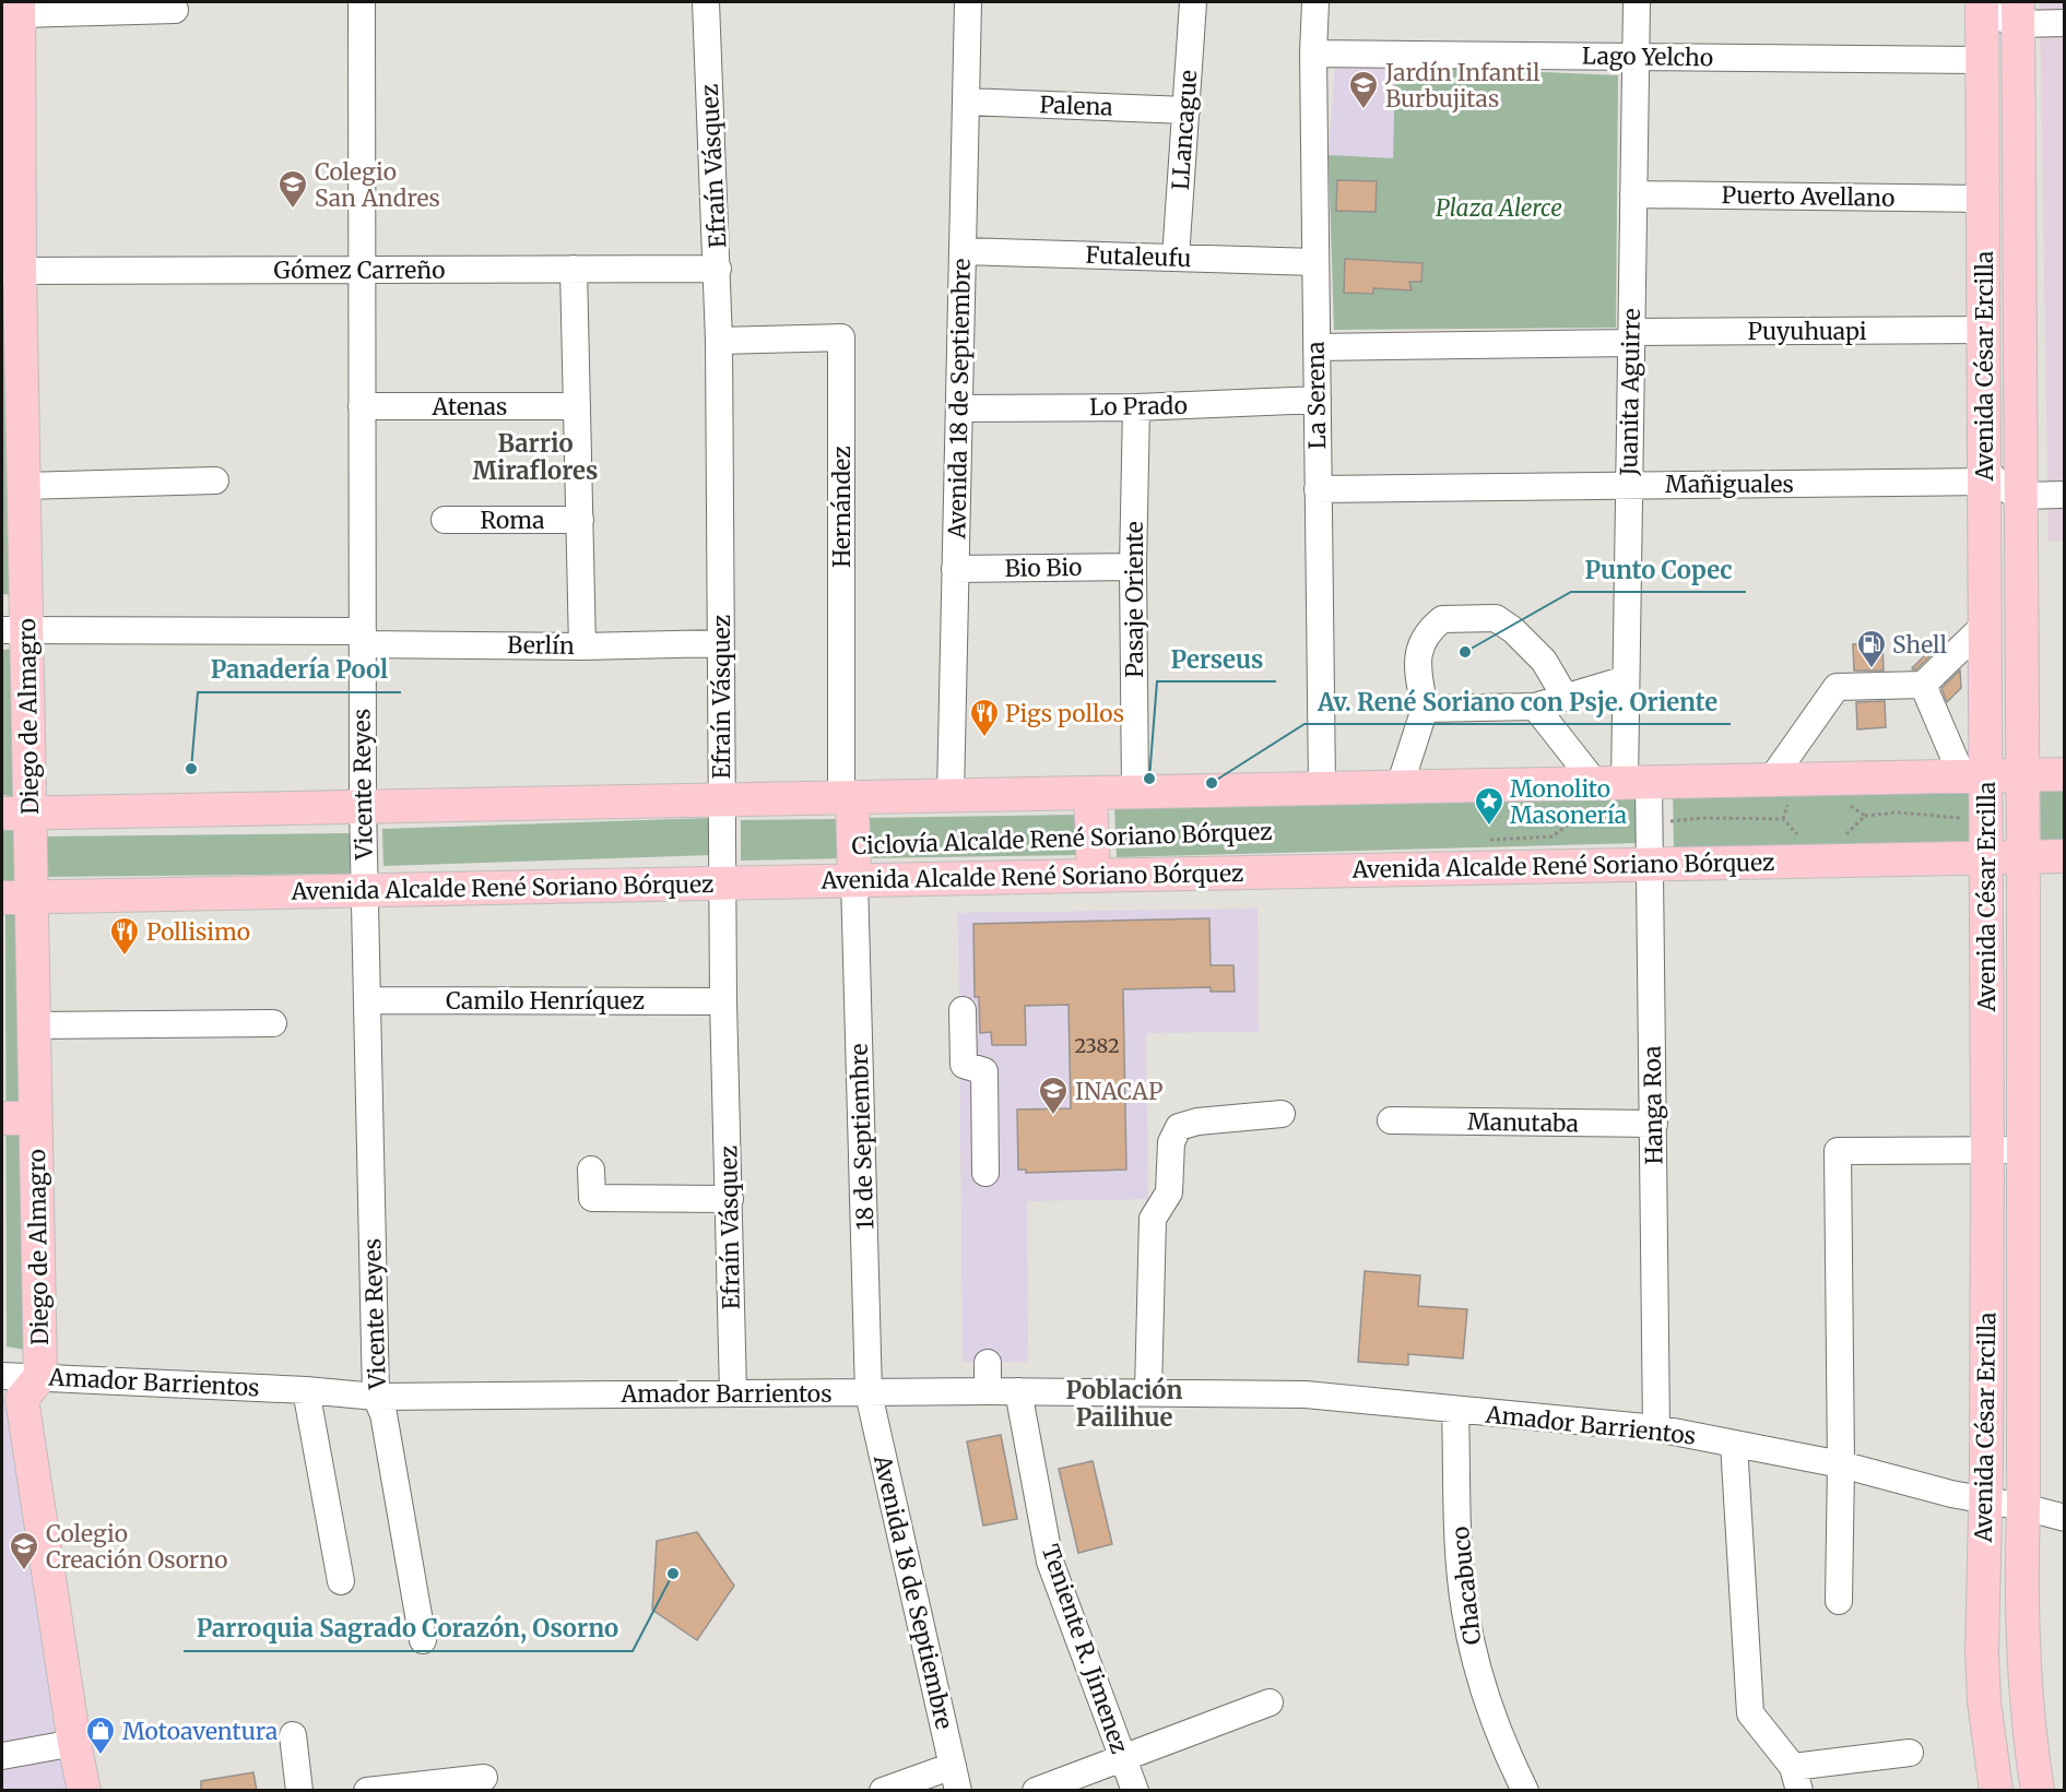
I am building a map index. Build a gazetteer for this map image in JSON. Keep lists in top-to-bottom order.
{
  "streets": {
    "main road": ["Avenida César Ercilla", "Diego de Almagro", "Avenida Alcalde René Soriano Bórquez"],
    "street": [
      "Lago Yelcho",
      "Palena",
      "LLancague",
      "Efraín Vásquez",
      "Puerto Avellano",
      "Futaleufu",
      "Gómez Carreño",
      "Puyuhuapi",
      "Juanita Aguirre",
      "La Serena",
      "Avenida 18 de Septiembre",
      "Atenas",
      "Lo Prado",
      "Mañiguales",
      "Hernández",
      "Roma",
      "Bio Bio",
      "Pasaje Oriente",
      "Berlín",
      "Vicente Reyes",
      "Camilo Henríquez",
      "Hanga Roa",
      "Manutaba",
      "18 de Septiembre",
      "Amador Barrientos",
      "Chacabuco",
      "Teniente R. Jimenez"
    ]
  },
  "crossings": [
    ["Lago Yelcho", "Avenida César Ercilla"],
    ["Lago Yelcho", "Juanita Aguirre"],
    ["Lago Yelcho", "La Serena"],
    ["Palena", "LLancague"],
    ["Palena", "Avenida 18 de Septiembre"],
    ["LLancague", "Futaleufu"],
    ["Efraín Vásquez", "Gómez Carreño"],
    ["Efraín Vásquez", "Hernández"],
    ["Efraín Vásquez", "Berlín"],
    ["Efraín Vásquez", "Avenida Alcalde René Soriano Bórquez"],
    ["Efraín Vásquez", "Camilo Henríquez"],
    ["Efraín Vásquez", "Amador Barrientos"],
    ["Puerto Avellano", "Avenida César Ercilla"],
    ["Puerto Avellano", "Juanita Aguirre"],
    ["Futaleufu", "La Serena"],
    ["Futaleufu", "Avenida 18 de Septiembre"],
    ["Gómez Carreño", "Diego de Almagro"],
    ["Gómez Carreño", "Vicente Reyes"],
    ["Puyuhuapi", "Avenida César Ercilla"],
    ["Puyuhuapi", "Juanita Aguirre"],
    ["Puyuhuapi", "La Serena"],
    ["Avenida César Ercilla", "Mañiguales"],
    ["Avenida César Ercilla", "Avenida Alcalde René Soriano Bórquez"],
    ["Avenida César Ercilla", "Amador Barrientos"],
    ["Juanita Aguirre", "Mañiguales"],
    ["Juanita Aguirre", "Hanga Roa"],
    ["La Serena", "Lo Prado"],
    ["La Serena", "Mañiguales"],
    ["Avenida 18 de Septiembre", "Lo Prado"],
    ["Avenida 18 de Septiembre", "Bio Bio"],
    ["Avenida 18 de Septiembre", "18 de Septiembre"],
    ["Avenida 18 de Septiembre", "Amador Barrientos"],
    ["Atenas", "Vicente Reyes"],
    ["Lo Prado", "Pasaje Oriente"],
    ["Bio Bio", "Pasaje Oriente"],
    ["Berlín", "Diego de Almagro"],
    ["Berlín", "Vicente Reyes"],
    ["Diego de Almagro", "Avenida Alcalde René Soriano Bórquez"],
    ["Diego de Almagro", "Amador Barrientos"],
    ["Vicente Reyes", "Avenida Alcalde René Soriano Bórquez"],
    ["Vicente Reyes", "Camilo Henríquez"],
    ["Vicente Reyes", "Amador Barrientos"],
    ["Avenida Alcalde René Soriano Bórquez", "Hanga Roa"],
    ["Avenida Alcalde René Soriano Bórquez", "18 de Septiembre"],
    ["Hanga Roa", "Manutaba"],
    ["Hanga Roa", "Amador Barrientos"],
    ["18 de Septiembre", "Amador Barrientos"],
    ["Amador Barrientos", "Chacabuco"],
    ["Amador Barrientos", "Teniente R. Jimenez"]
  ],
  "districts": ["Barrio Miraflores", "Población Pailihue"],
  "parks": ["Plaza Alerce"],
  "places": {
    "school or university": [
      "Jardín Infantil Burbujitas",
      "Colegio San Andres",
      "INACAP",
      "Colegio Creación Osorno"
    ],
    "other": [
      "Punto Copec",
      "Panadería Pool",
      "Perseus",
      "Av. René Soriano con Psje. Oriente",
      "Parroquia Sagrado Corazón, Osorno"
    ],
    "fuel station": ["Shell"],
    "restaurant": ["Pigs pollos", "Pollisimo"],
    "place": ["Monolito Masonería"],
    "shop": ["Motoaventura"]
  },
  "house_numbers": ["2382"]
}
